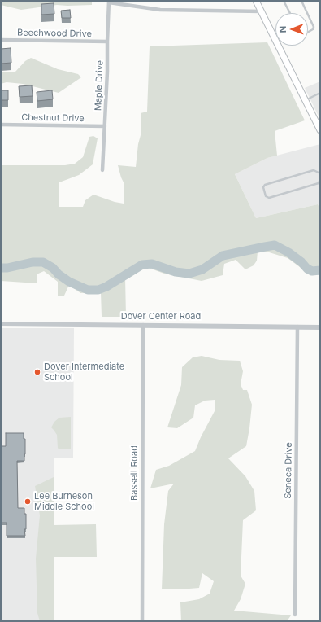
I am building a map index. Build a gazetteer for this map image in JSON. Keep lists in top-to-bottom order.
{
  "streets": {
    "street": [
      "Beechwood Drive",
      "Maple Drive",
      "Chestnut Drive",
      "Dover Center Road",
      "Seneca Drive",
      "Bassett Road"
    ]
  },
  "crossings": [
    ["Beechwood Drive", "Maple Drive"],
    ["Maple Drive", "Chestnut Drive"],
    ["Dover Center Road", "Seneca Drive"],
    ["Dover Center Road", "Bassett Road"]
  ],
  "places": ["Dover Intermediate School", "Lee Burneson Middle School"],
  "north": "left"
}
